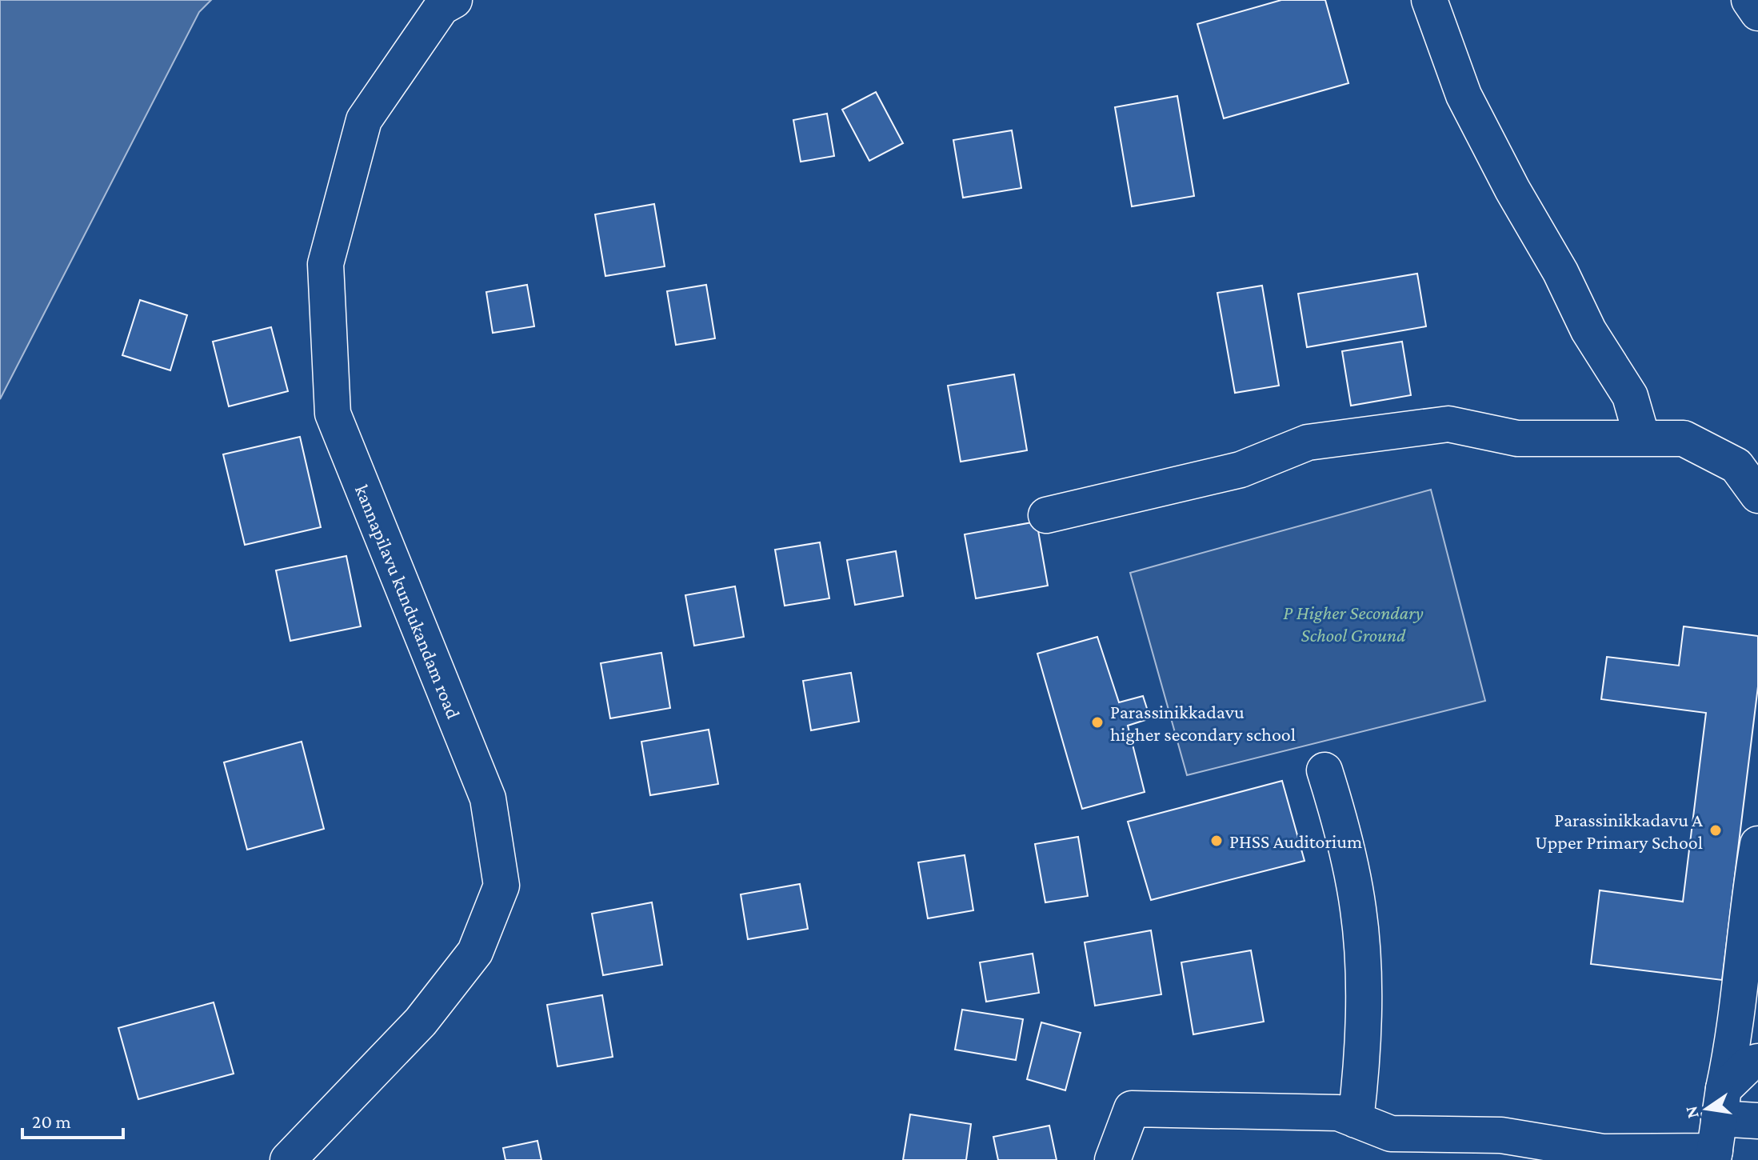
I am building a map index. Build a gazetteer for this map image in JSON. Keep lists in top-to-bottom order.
{
  "streets": {
    "street": ["kannapilavu kundukandam road"]
  },
  "parks": ["P Higher Secondary School Ground"],
  "places": ["Parassinikkadavu higher secondary school", "Parassinikkadavu A Upper Primary School", "PHSS Auditorium"],
  "scale_bar": "20 m",
  "north": "left"
}
